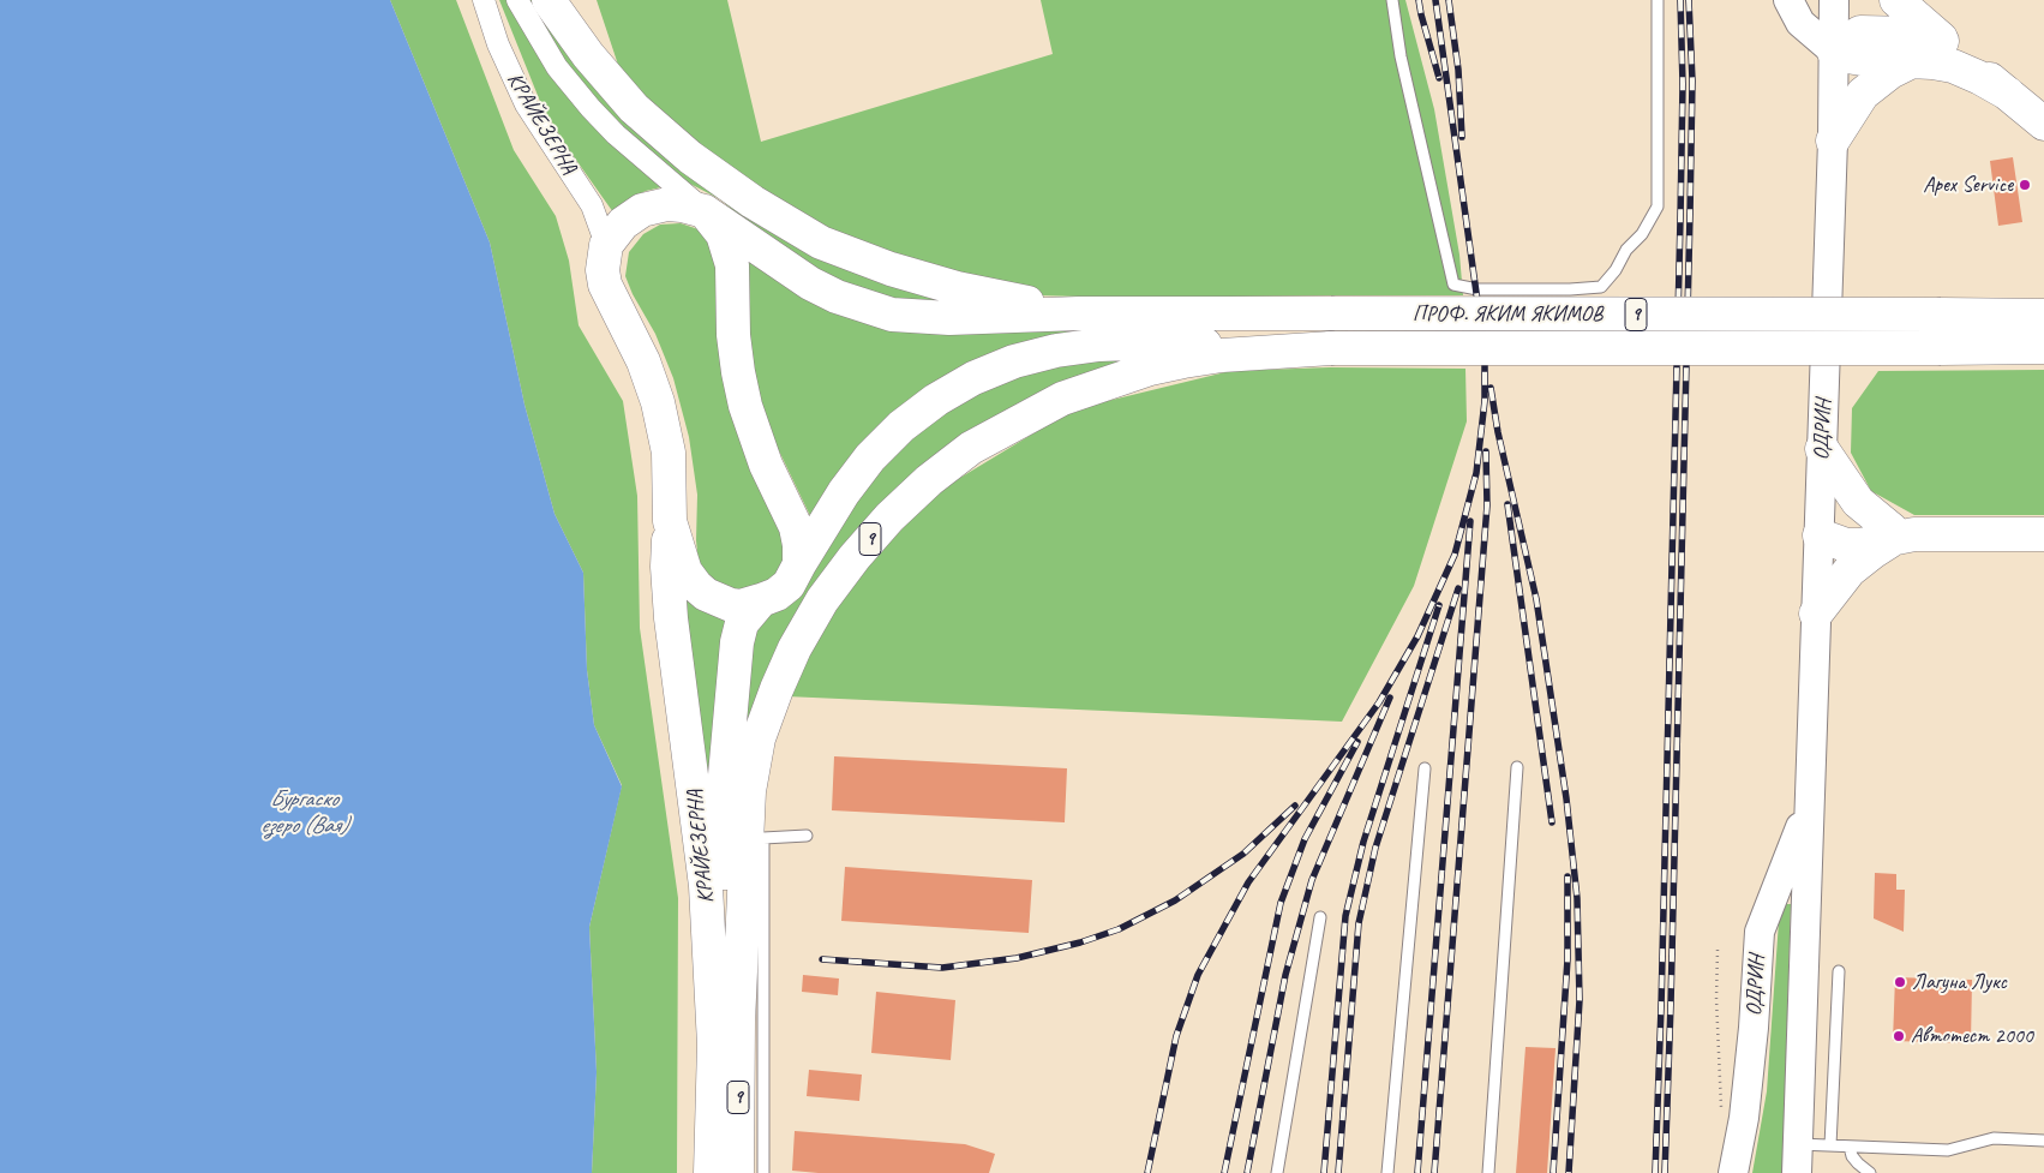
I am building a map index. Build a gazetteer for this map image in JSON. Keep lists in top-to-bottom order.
{
  "streets": {
    "highway": ["КРАЙЕЗЕРНА", "ПРОФ. ЯКИМ ЯКИМОВ", "9"],
    "main road": ["ОДРИН"]
  },
  "crossings": [
    ["КРАЙЕЗЕРНА", "9"],
    ["ПРОФ. ЯКИМ ЯКИМОВ", "9"]
  ],
  "water": ["Бургаско езеро (Вая)"],
  "places": ["Apex Service", "Лагуна Лукс", "Автотест 2000"]
}
